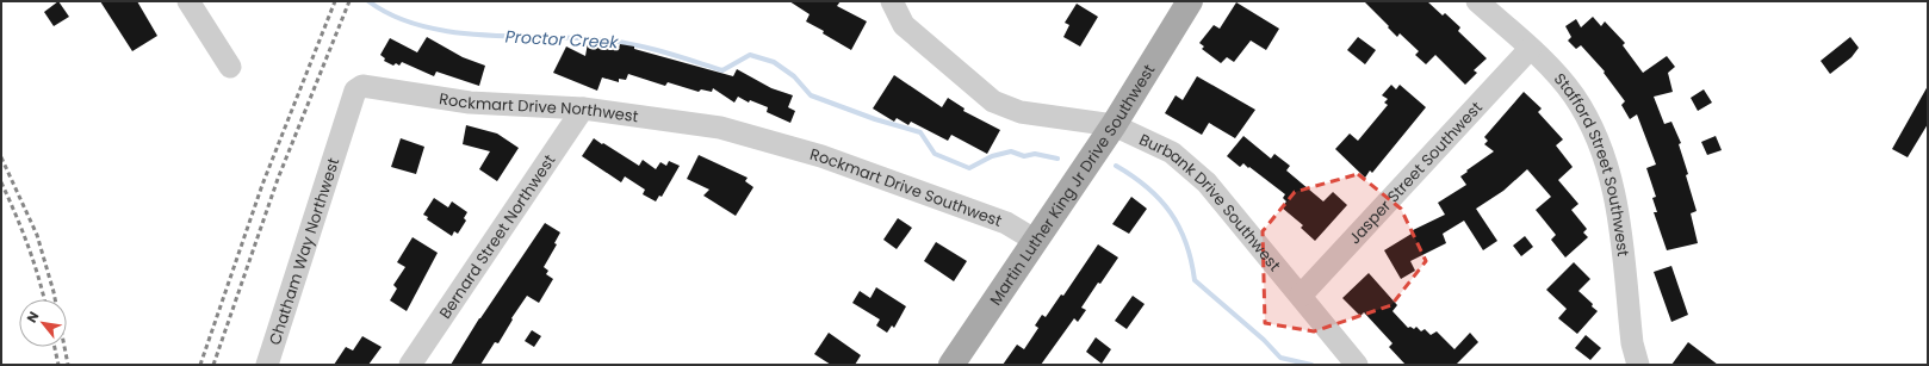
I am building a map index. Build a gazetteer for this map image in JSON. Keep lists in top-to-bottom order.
{
  "streets": {
    "main road": ["Martin Luther King Jr Drive Southwest"],
    "street": [
      "Rockmart Drive Northwest",
      "Stafford Street Southwest",
      "Jasper Street Southwest",
      "Rockmart Drive Southwest",
      "Burbank Drive Southwest",
      "Bernard Street Northwest",
      "Chatham Way Northwest"
    ]
  },
  "crossings": [
    ["Rockmart Drive Northwest", "Rockmart Drive Southwest"],
    ["Rockmart Drive Northwest", "Bernard Street Northwest"],
    ["Rockmart Drive Northwest", "Chatham Way Northwest"],
    ["Stafford Street Southwest", "Jasper Street Southwest"],
    ["Jasper Street Southwest", "Burbank Drive Southwest"],
    ["Martin Luther King Jr Drive Southwest", "Rockmart Drive Southwest"],
    ["Martin Luther King Jr Drive Southwest", "Burbank Drive Southwest"]
  ],
  "water": ["Proctor Creek"],
  "north": "top left"
}
